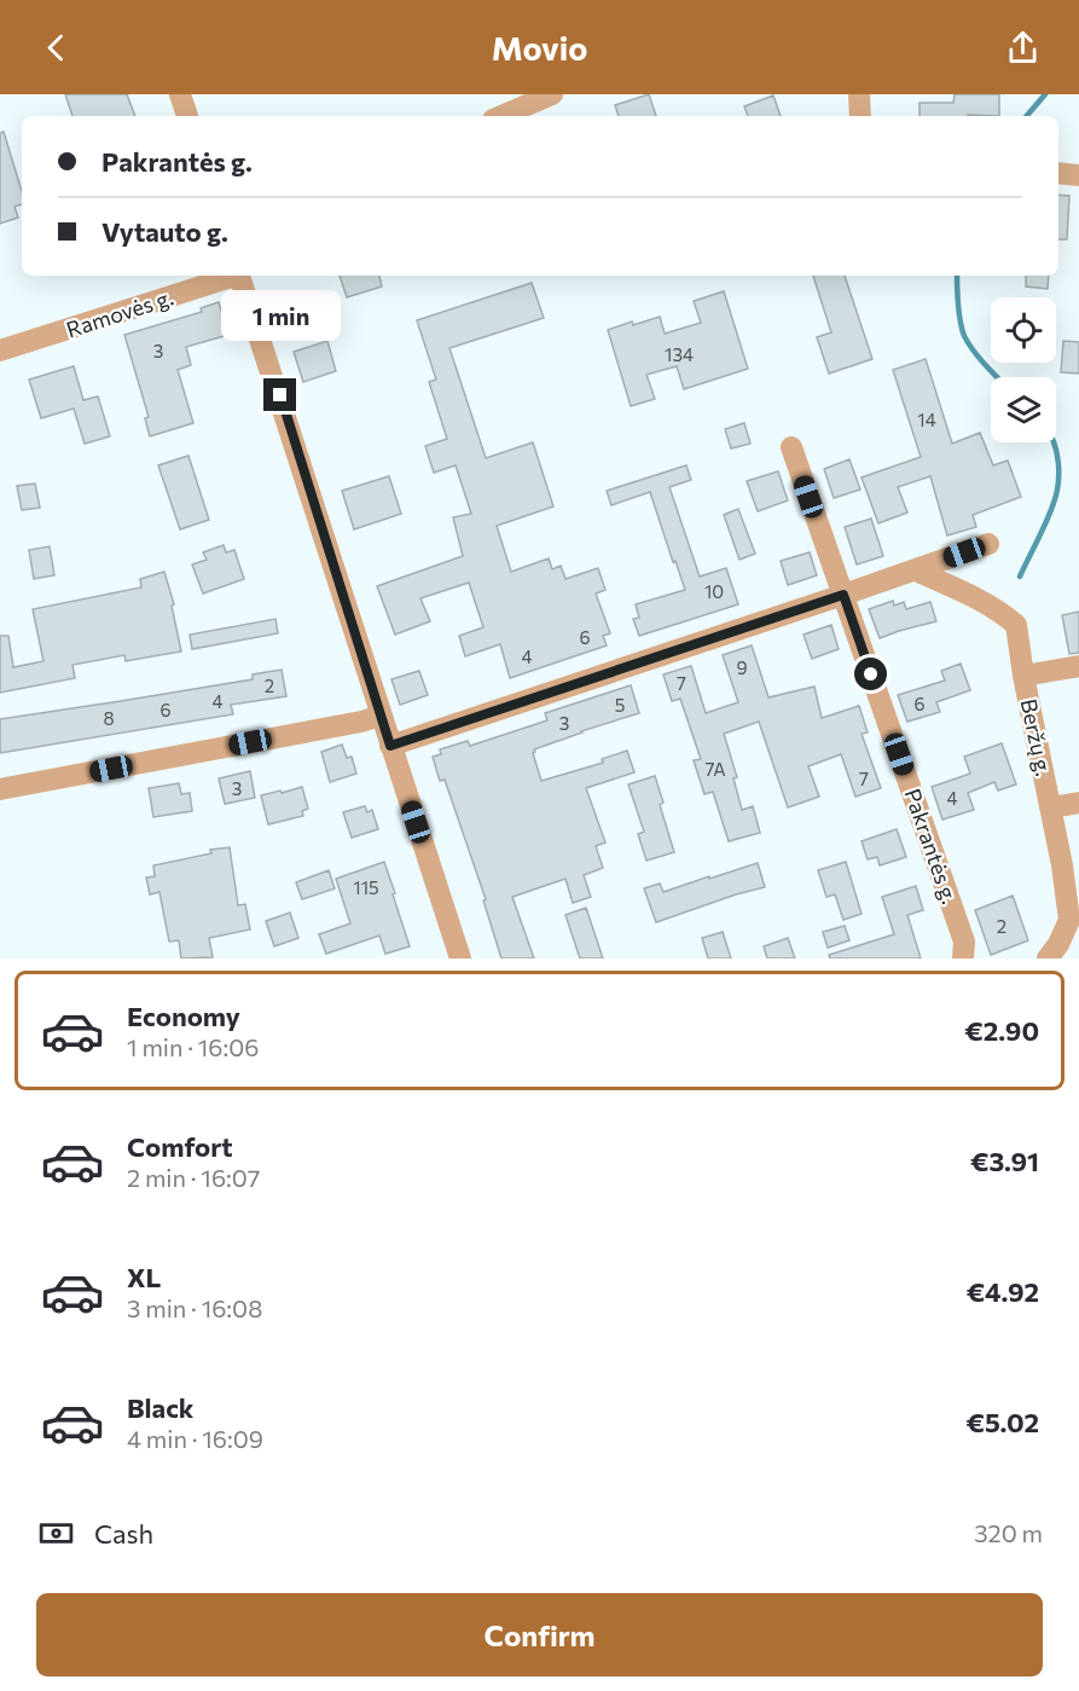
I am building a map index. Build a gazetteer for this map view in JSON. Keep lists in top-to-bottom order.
{
  "streets": {
    "street": ["Ramovės g.", "Beržų g.", "Pakrantės g."]
  },
  "house_numbers": [
    "3",
    "134",
    "14",
    "10",
    "6",
    "4",
    "9",
    "7",
    "2",
    "4",
    "6",
    "5",
    "6",
    "8",
    "3",
    "7A",
    "7",
    "3",
    "4",
    "115",
    "2"
  ],
  "page": {
    "header": "Movio",
    "banner": ["Pakrantės g.", "Vytauto g."],
    "bubble": "1 min",
    "list": [
      {
        "name": "Economy",
        "note": "1 min · 16:06",
        "value": "€2.90"
      },
      {
        "name": "Comfort",
        "note": "2 min · 16:07",
        "value": "€3.91"
      },
      {
        "name": "XL",
        "note": "3 min · 16:08",
        "value": "€4.92"
      },
      {
        "name": "Black",
        "note": "4 min · 16:09",
        "value": "€5.02"
      }
    ],
    "pay": ["Cash", "320 m"],
    "buttons": "Confirm"
  }
}
